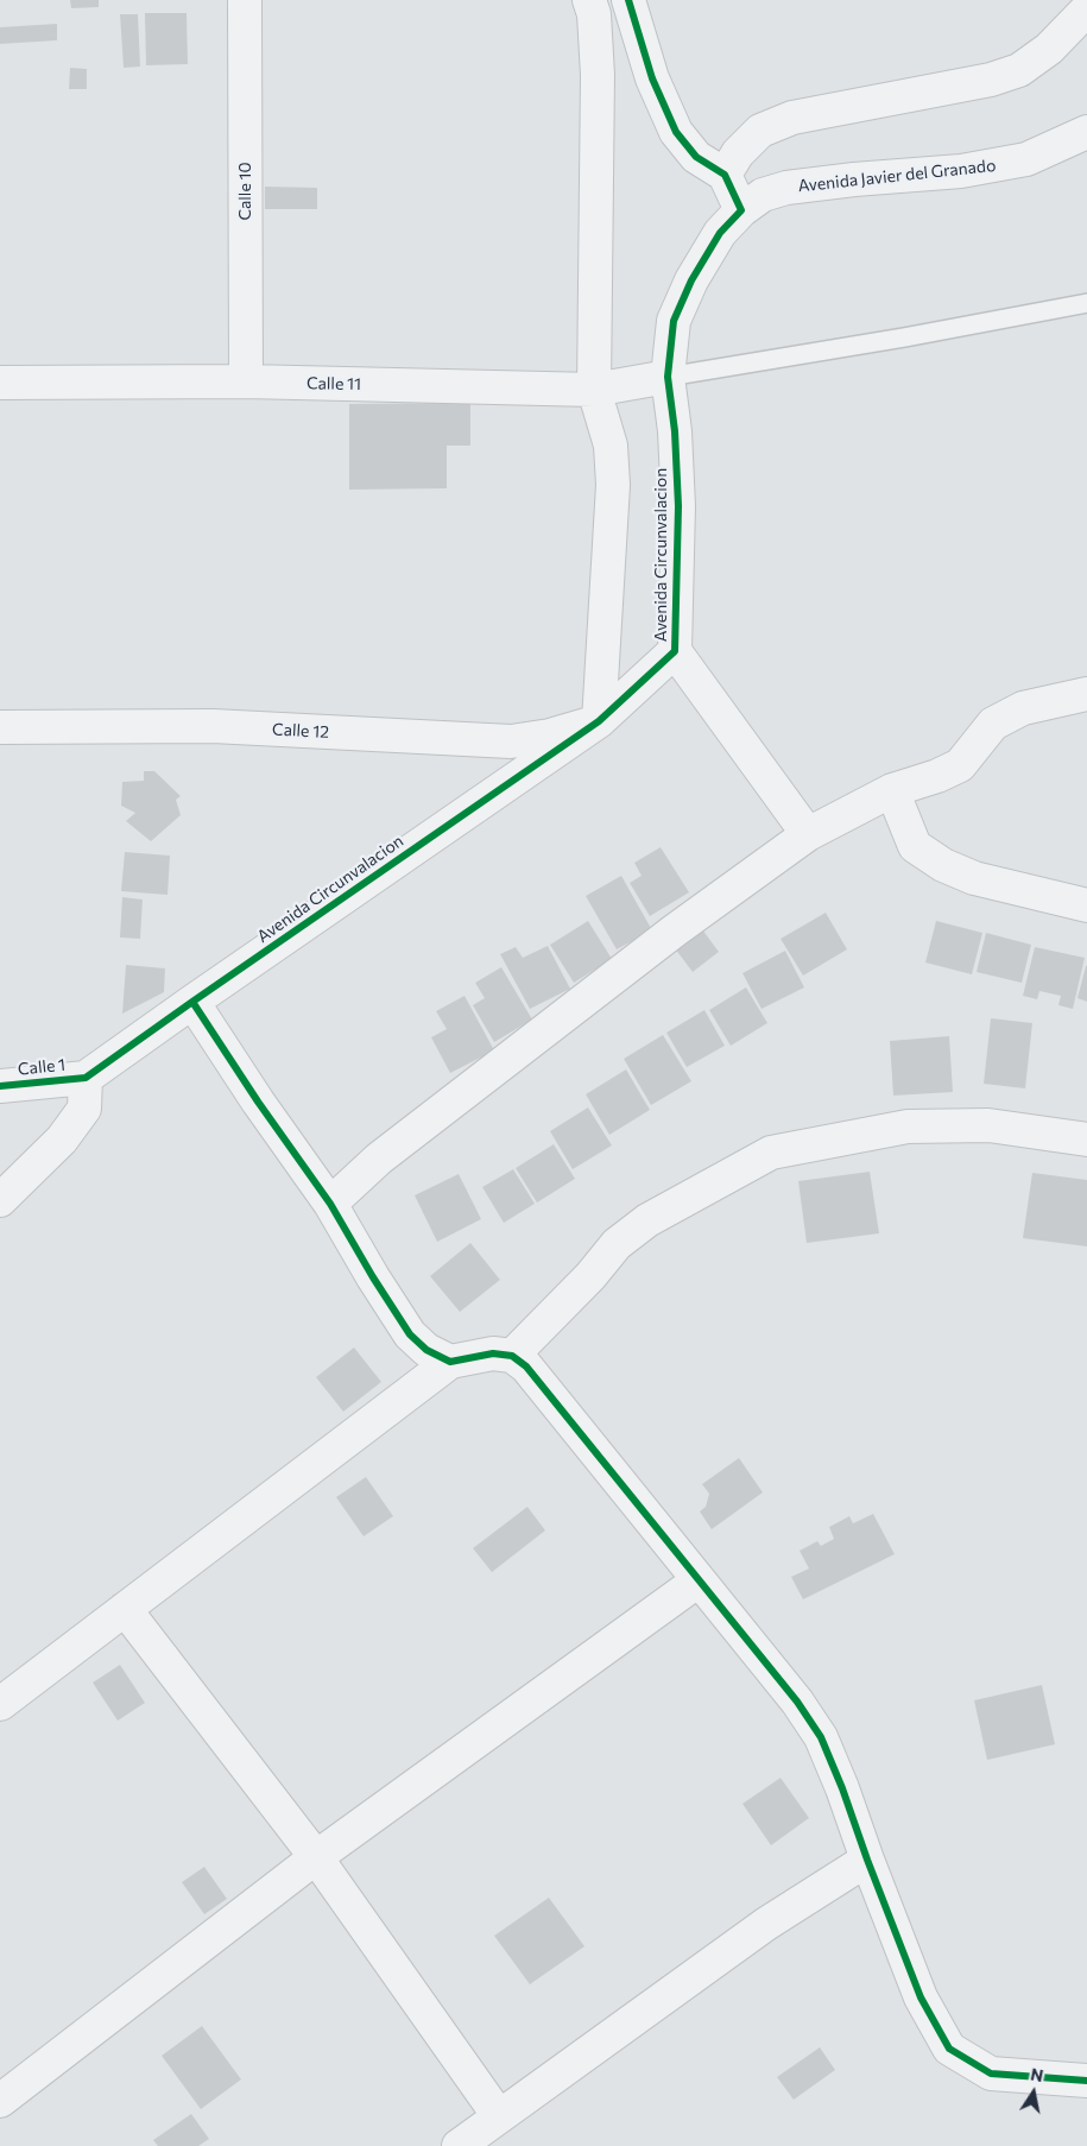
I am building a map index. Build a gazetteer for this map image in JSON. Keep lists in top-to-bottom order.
{
  "streets": {
    "street": [
      "Avenida Javier del Granado",
      "Calle 10",
      "Calle 11",
      "Avenida Circunvalacion",
      "Calle 12",
      "Calle 1"
    ]
  },
  "crossings": [
    ["Avenida Javier del Granado", "Avenida Circunvalacion"],
    ["Calle 10", "Calle 11"],
    ["Calle 11", "Avenida Circunvalacion"],
    ["Avenida Circunvalacion", "Calle 12"],
    ["Avenida Circunvalacion", "Calle 1"]
  ],
  "north": "top"
}
